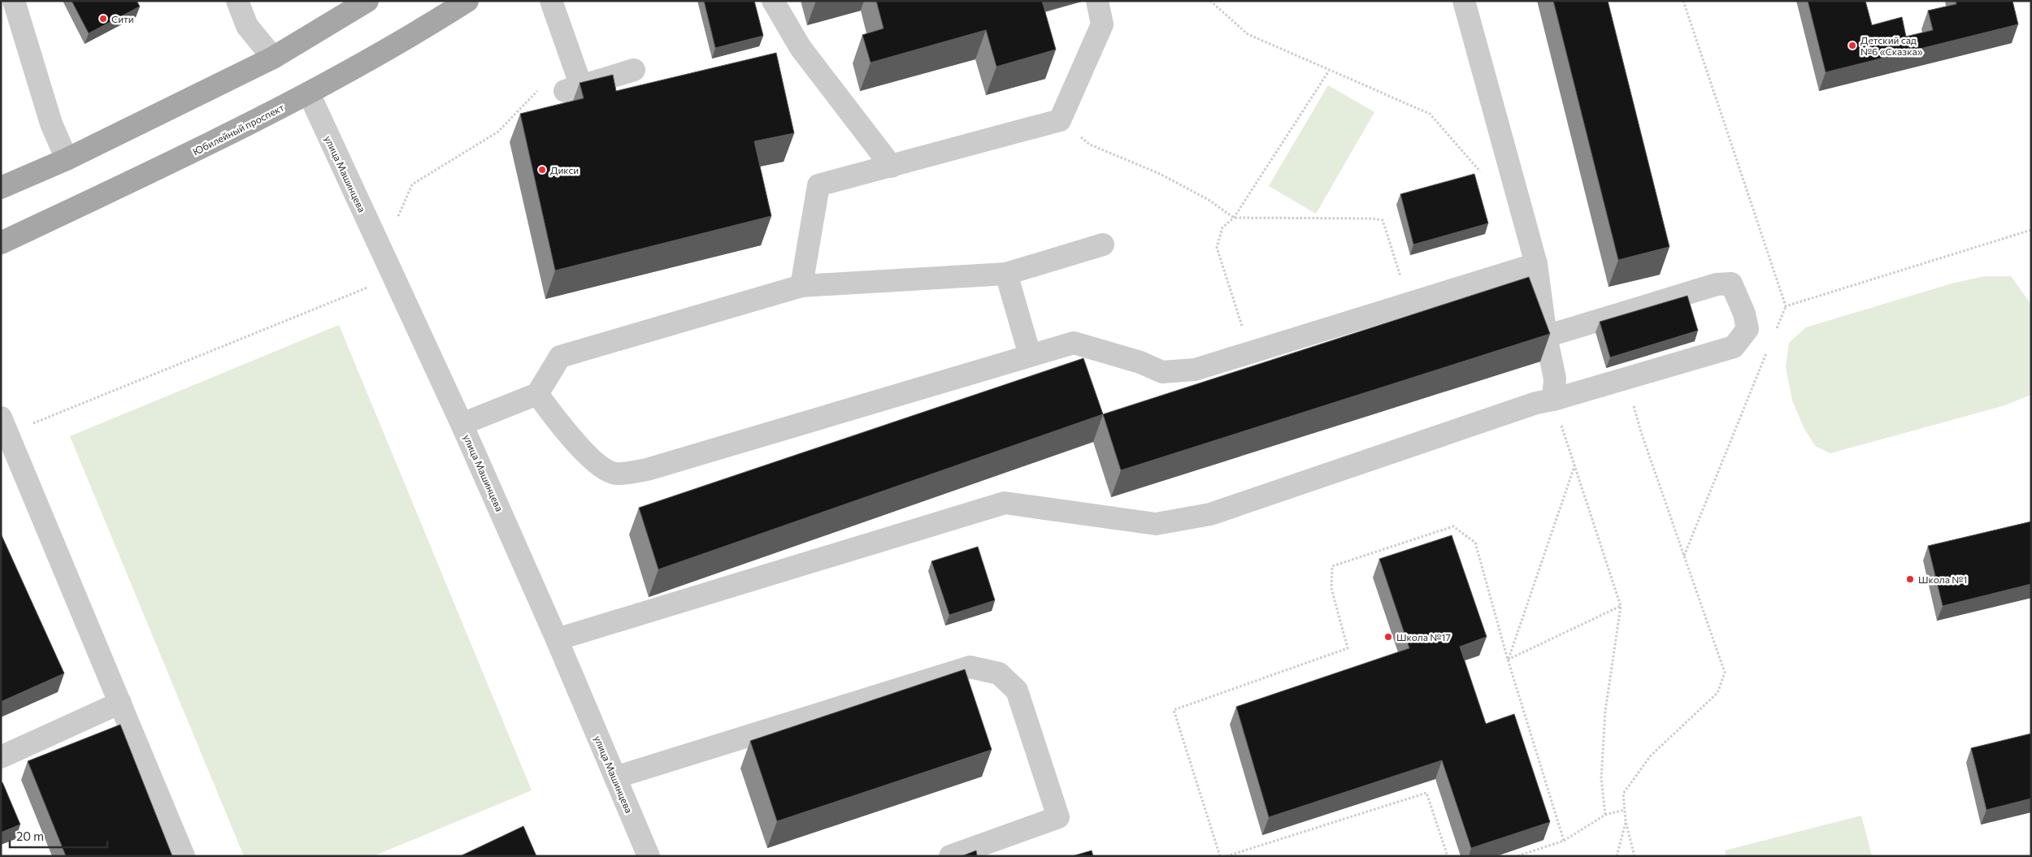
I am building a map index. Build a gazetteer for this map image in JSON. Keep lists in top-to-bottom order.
{
  "streets": {
    "main road": ["Юбилейный проспект"],
    "street": ["улица Машинцева"]
  },
  "crossings": [
    ["Юбилейный проспект", "улица Машинцева"]
  ],
  "places": [
    "Сити",
    "Детский сад №6 «Сказка»",
    "Дикси",
    "Школа №1",
    "Школа №17"
  ],
  "scale_bar": "20 m"
}
